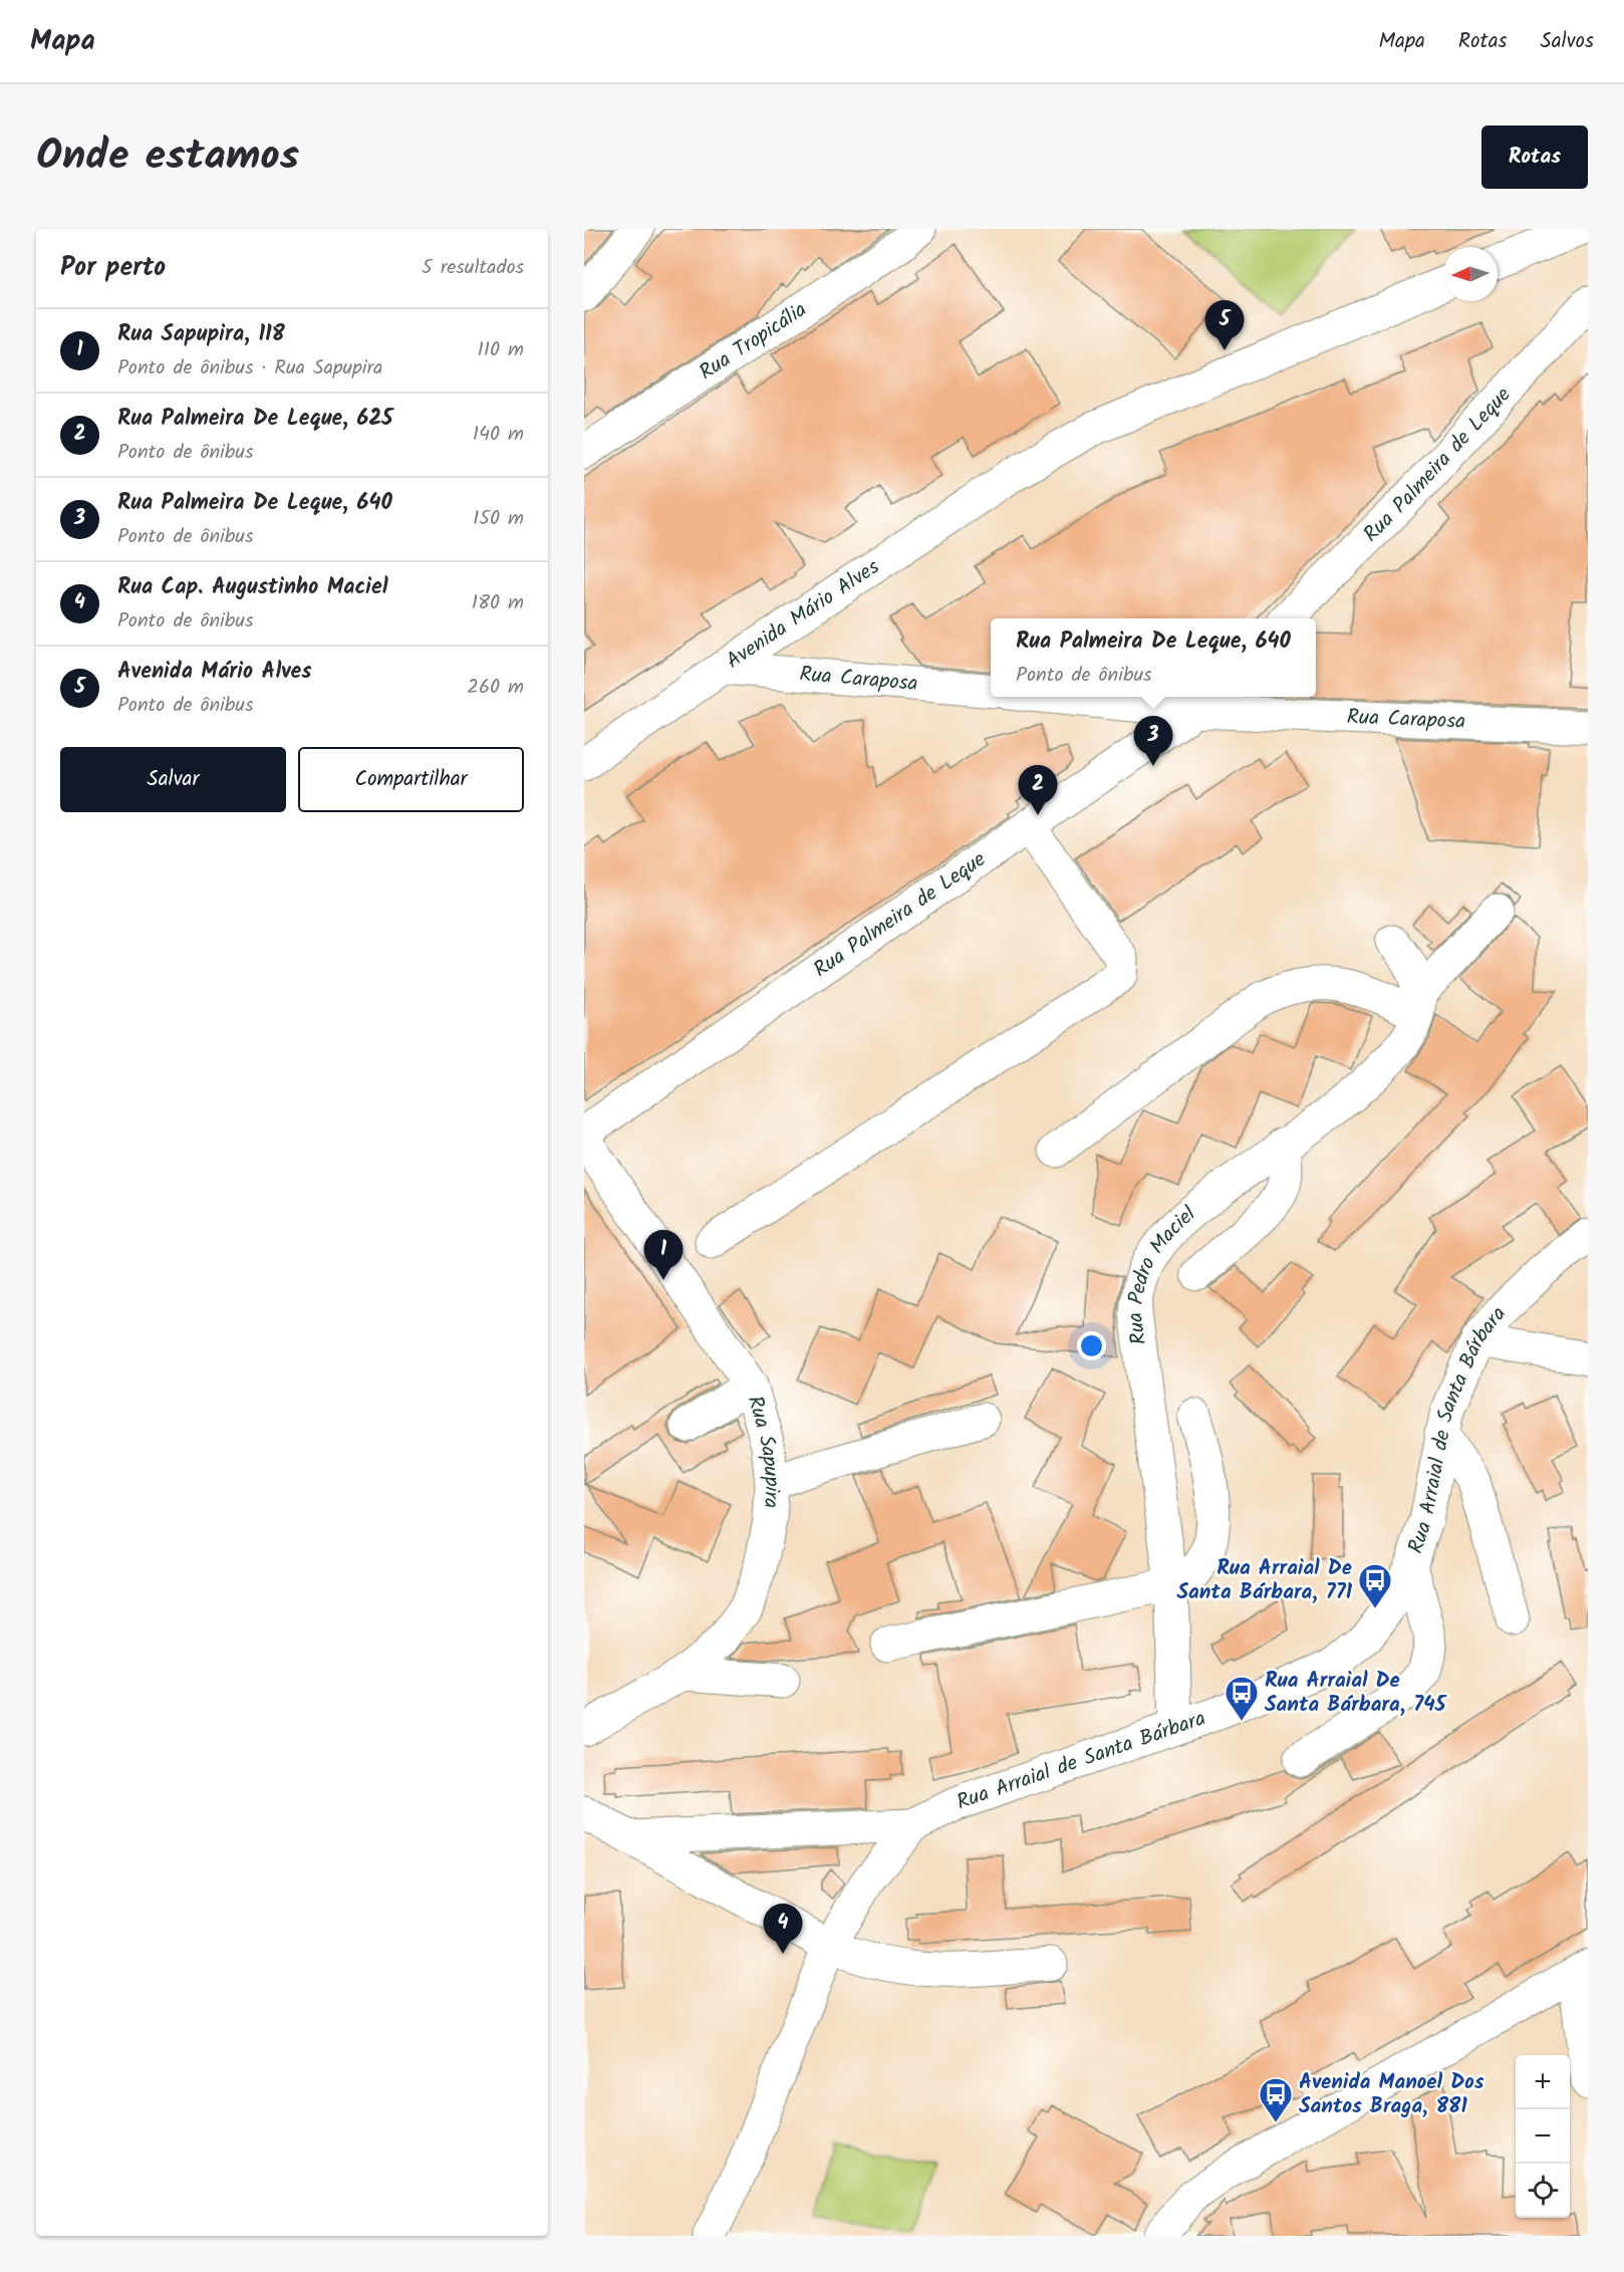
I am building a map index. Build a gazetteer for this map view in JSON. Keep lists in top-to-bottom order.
{
  "streets": {
    "street": [
      "Rua Tropicália",
      "Rua Palmeira de Leque",
      "Avenida Mário Alves",
      "Rua Caraposa",
      "Rua Pedro Maciel",
      "Rua Arraial de Santa Bárbara",
      "Rua Sapupira"
    ]
  },
  "crossings": [
    ["Rua Palmeira de Leque", "Rua Caraposa"],
    ["Avenida Mário Alves", "Rua Caraposa"],
    ["Rua Pedro Maciel", "Rua Arraial de Santa Bárbara"]
  ],
  "places": {
    "bus stop": ["Rua Arraial De Santa Bárbara, 771", "Rua Arraial De Santa Bárbara, 745", "Avenida Manoel Dos Santos Braga, 881"]
  },
  "north": "left",
  "page": {
    "header": "Mapa",
    "nav": ["Mapa", "Rotas", "Salvos"],
    "title": "Onde estamos",
    "buttons": [
      "Rotas",
      ["Salvar", "Compartilhar"]
    ],
    "heading": ["Por perto", "5 resultados"],
    "pins": [
      "5",
      "3",
      "2",
      "1",
      "4"
    ],
    "list": [
      {
        "mark": "1",
        "name": "Rua Sapupira, 118",
        "note": "Ponto de ônibus · Rua Sapupira",
        "value": "110 m"
      },
      {
        "mark": "2",
        "name": "Rua Palmeira De Leque, 625",
        "note": "Ponto de ônibus",
        "value": "140 m"
      },
      {
        "mark": "3",
        "name": "Rua Palmeira De Leque, 640",
        "note": "Ponto de ônibus",
        "value": "150 m"
      },
      {
        "mark": "4",
        "name": "Rua Cap. Augustinho Maciel",
        "note": "Ponto de ônibus",
        "value": "180 m"
      },
      {
        "mark": "5",
        "name": "Avenida Mário Alves",
        "note": "Ponto de ônibus",
        "value": "260 m"
      }
    ],
    "popup": ["Rua Palmeira De Leque, 640", "Ponto de ônibus"],
    "map_buttons": ["+", "−"]
  }
}
